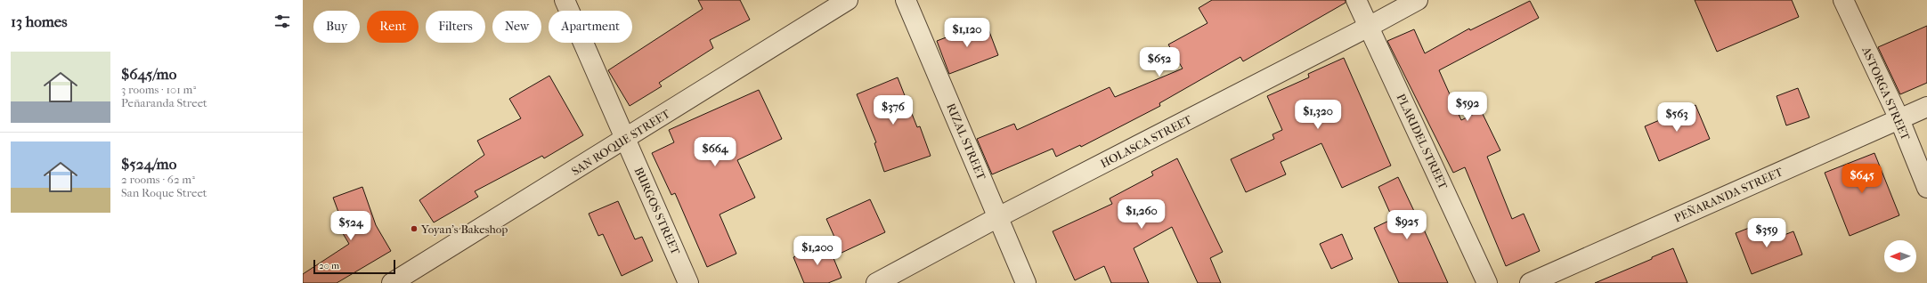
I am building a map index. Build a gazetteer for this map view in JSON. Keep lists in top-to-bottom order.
{
  "streets": {
    "street": [
      "ASTORGA STREET",
      "RIZAL STREET",
      "HOLASCA STREET",
      "PLARIDEL STREET",
      "SAN ROQUE STREET",
      "PEÑARANDA STREET",
      "BURGOS STREET"
    ]
  },
  "crossings": [
    ["ASTORGA STREET", "PEÑARANDA STREET"],
    ["RIZAL STREET", "HOLASCA STREET"],
    ["HOLASCA STREET", "PLARIDEL STREET"],
    ["SAN ROQUE STREET", "BURGOS STREET"]
  ],
  "places": ["Yoyan's Bakeshop"],
  "scale_bar": "20 m",
  "north": "left",
  "page": {
    "heading": "13 homes",
    "chip": [
      "Buy",
      "Rent",
      "Filters",
      "New",
      "Apartment"
    ],
    "price": [
      "$1,120",
      "$652",
      "$592",
      "$376",
      "$1,320",
      "$563",
      "$664",
      "$645",
      "$1,260",
      "$925",
      "$524",
      "$359",
      "$1,200"
    ],
    "list": [
      {
        "name": "$645/mo",
        "note": "3 rooms · 101 m² · Peñaranda Street"
      },
      {
        "name": "$524/mo",
        "note": "2 rooms · 62 m² · San Roque Street"
      }
    ],
    "scale": "20 m"
  }
}
